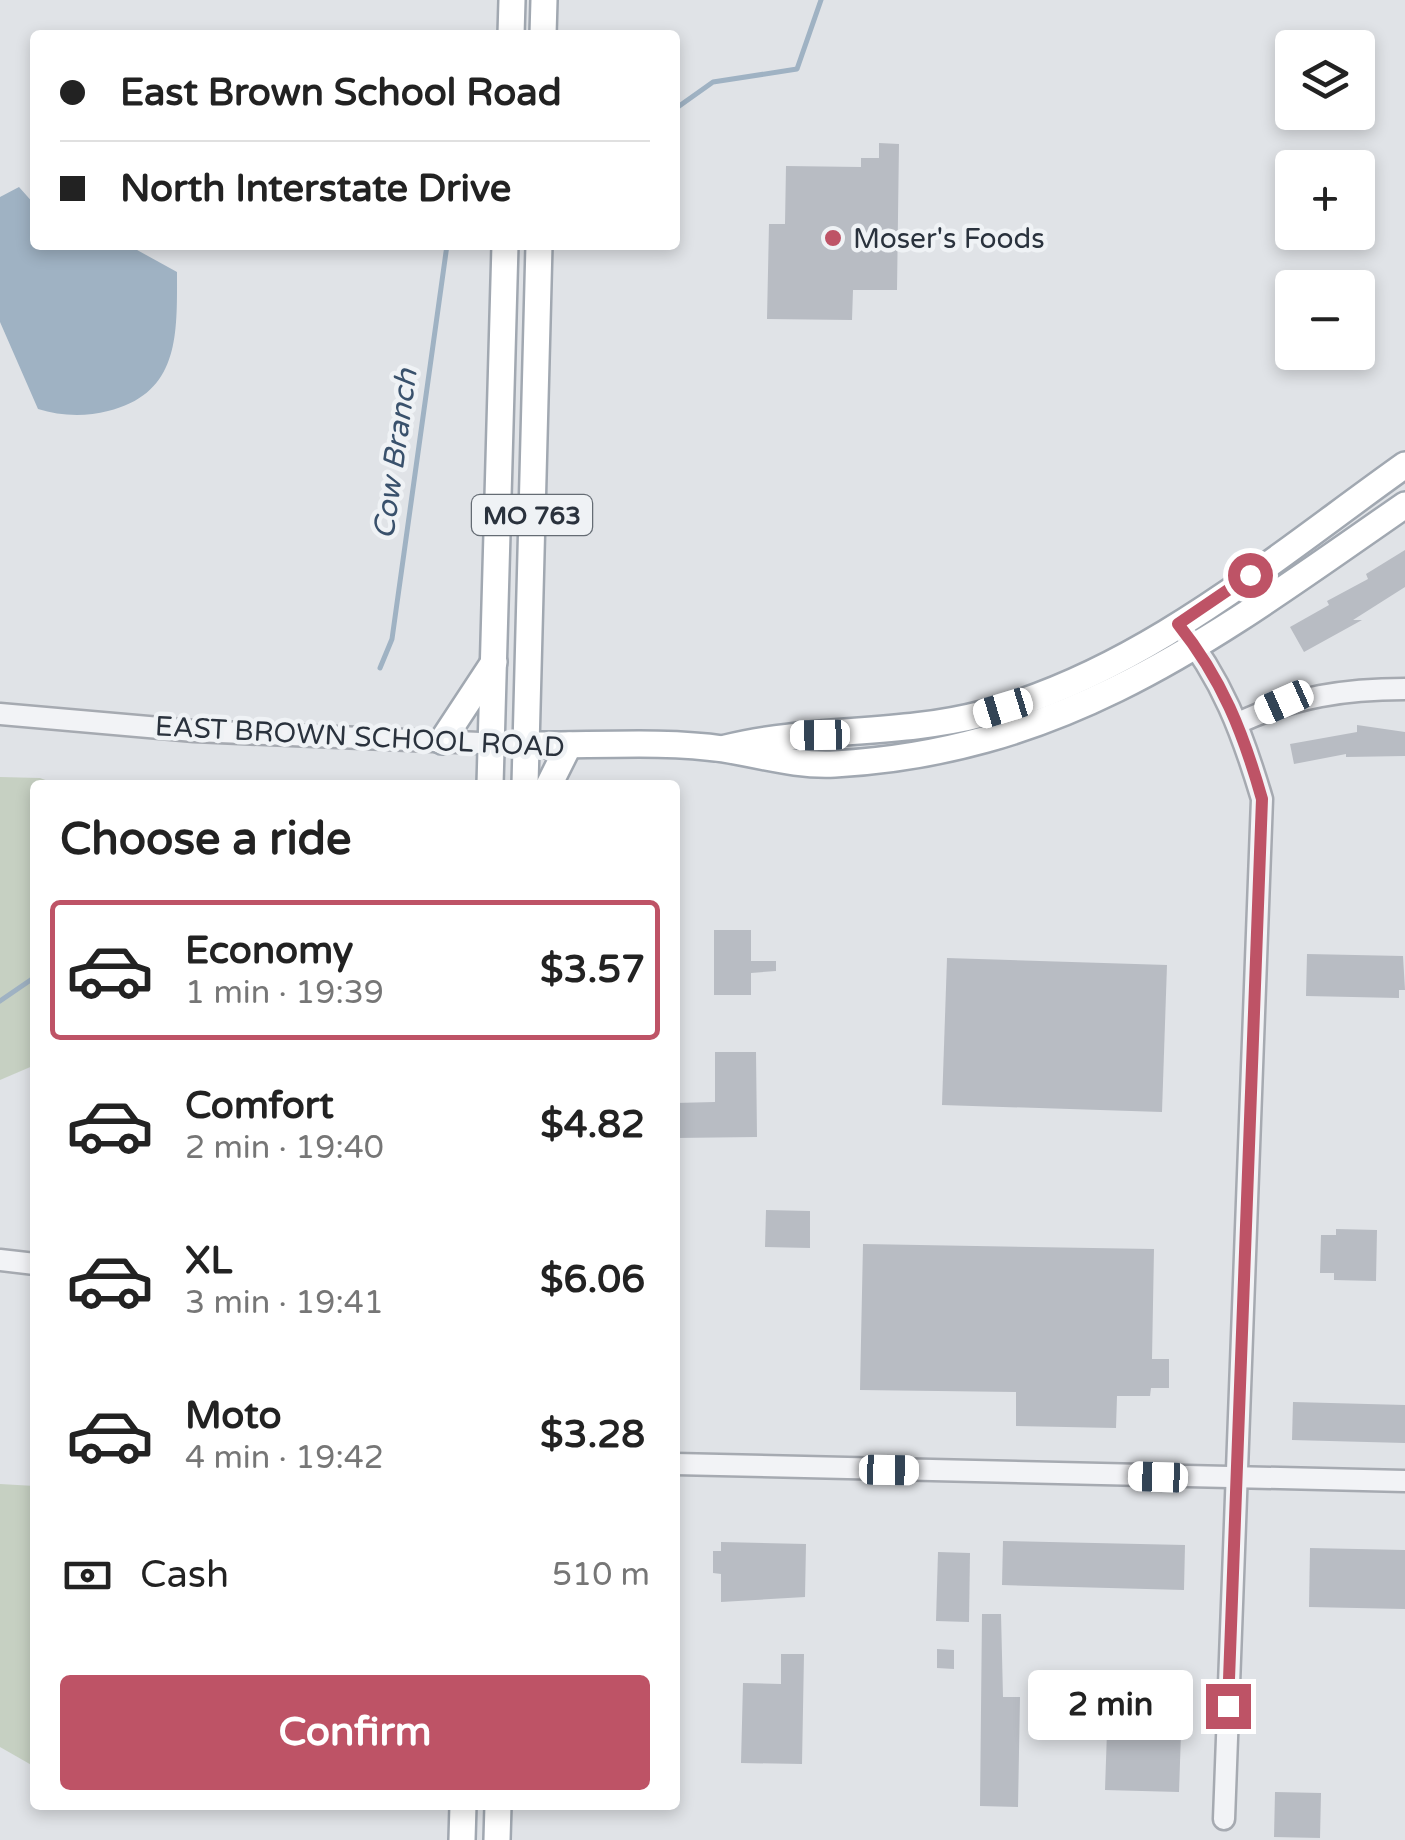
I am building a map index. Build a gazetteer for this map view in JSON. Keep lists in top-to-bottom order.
{
  "streets": {
    "main road": ["MO 763", "EAST BROWN SCHOOL ROAD"]
  },
  "crossings": [
    ["MO 763", "EAST BROWN SCHOOL ROAD"]
  ],
  "water": ["Cow Branch"],
  "places": ["Moser's Foods"],
  "page": {
    "map_buttons": ["+", "−"],
    "banner": ["East Brown School Road", "North Interstate Drive"],
    "heading": "Choose a ride",
    "list": [
      {
        "name": "Economy",
        "note": "1 min · 19:39",
        "value": "$3.57"
      },
      {
        "name": "Comfort",
        "note": "2 min · 19:40",
        "value": "$4.82"
      },
      {
        "name": "XL",
        "note": "3 min · 19:41",
        "value": "$6.06"
      },
      {
        "name": "Moto",
        "note": "4 min · 19:42",
        "value": "$3.28"
      }
    ],
    "pay": ["Cash", "510 m"],
    "buttons": "Confirm",
    "bubble": "2 min"
  }
}
